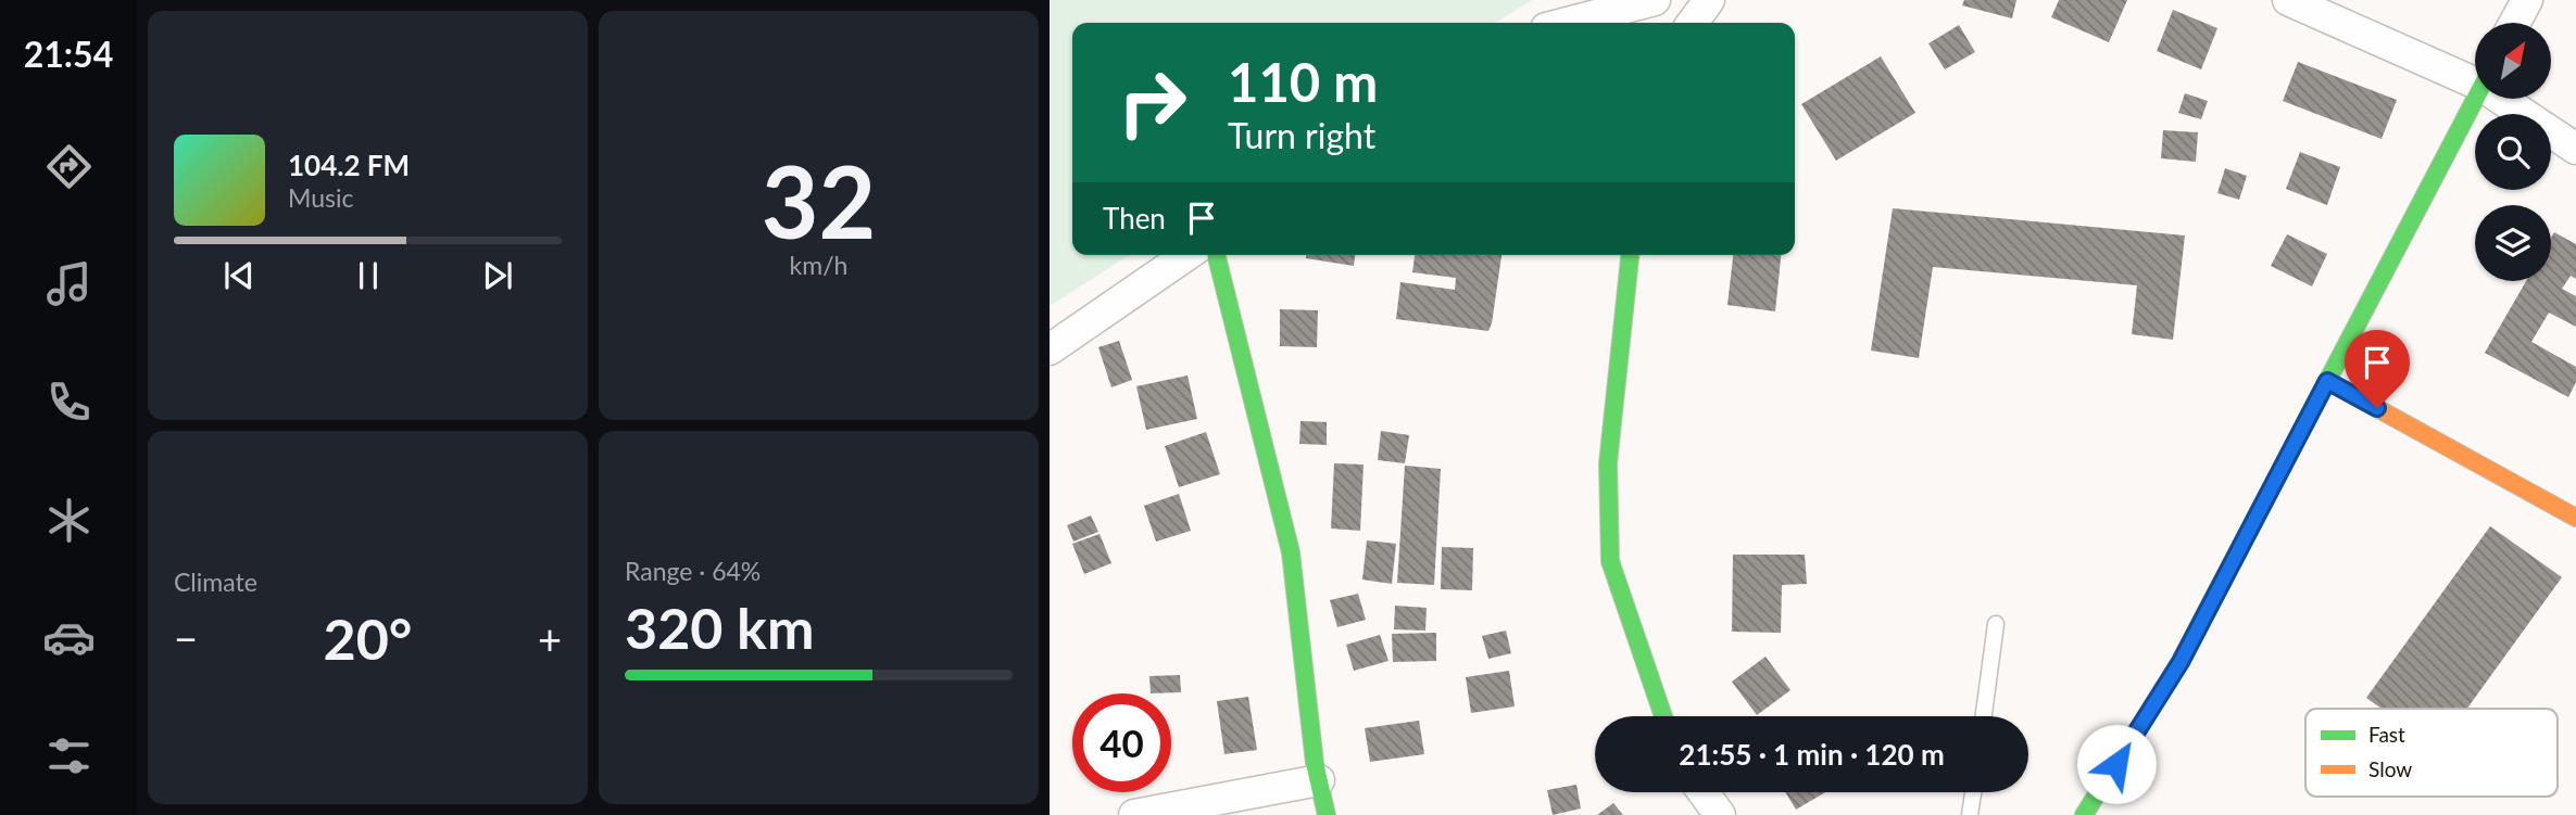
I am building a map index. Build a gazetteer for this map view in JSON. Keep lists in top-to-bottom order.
{
  "legend": ["Fast", "Slow"],
  "north": "top right",
  "page": {
    "tabs": "21:54",
    "tile": [
      ["32", "km/h"],
      "Climate",
      ["Range · 64%", "320 km"]
    ],
    "turn": ["110 m", "Turn right"],
    "song": ["104.2 FM", "Music"],
    "then": "Then",
    "heat": ["−", "20°", "+"],
    "limit": "40",
    "trip": "21:55 · 1 min · 120 m"
  }
}
